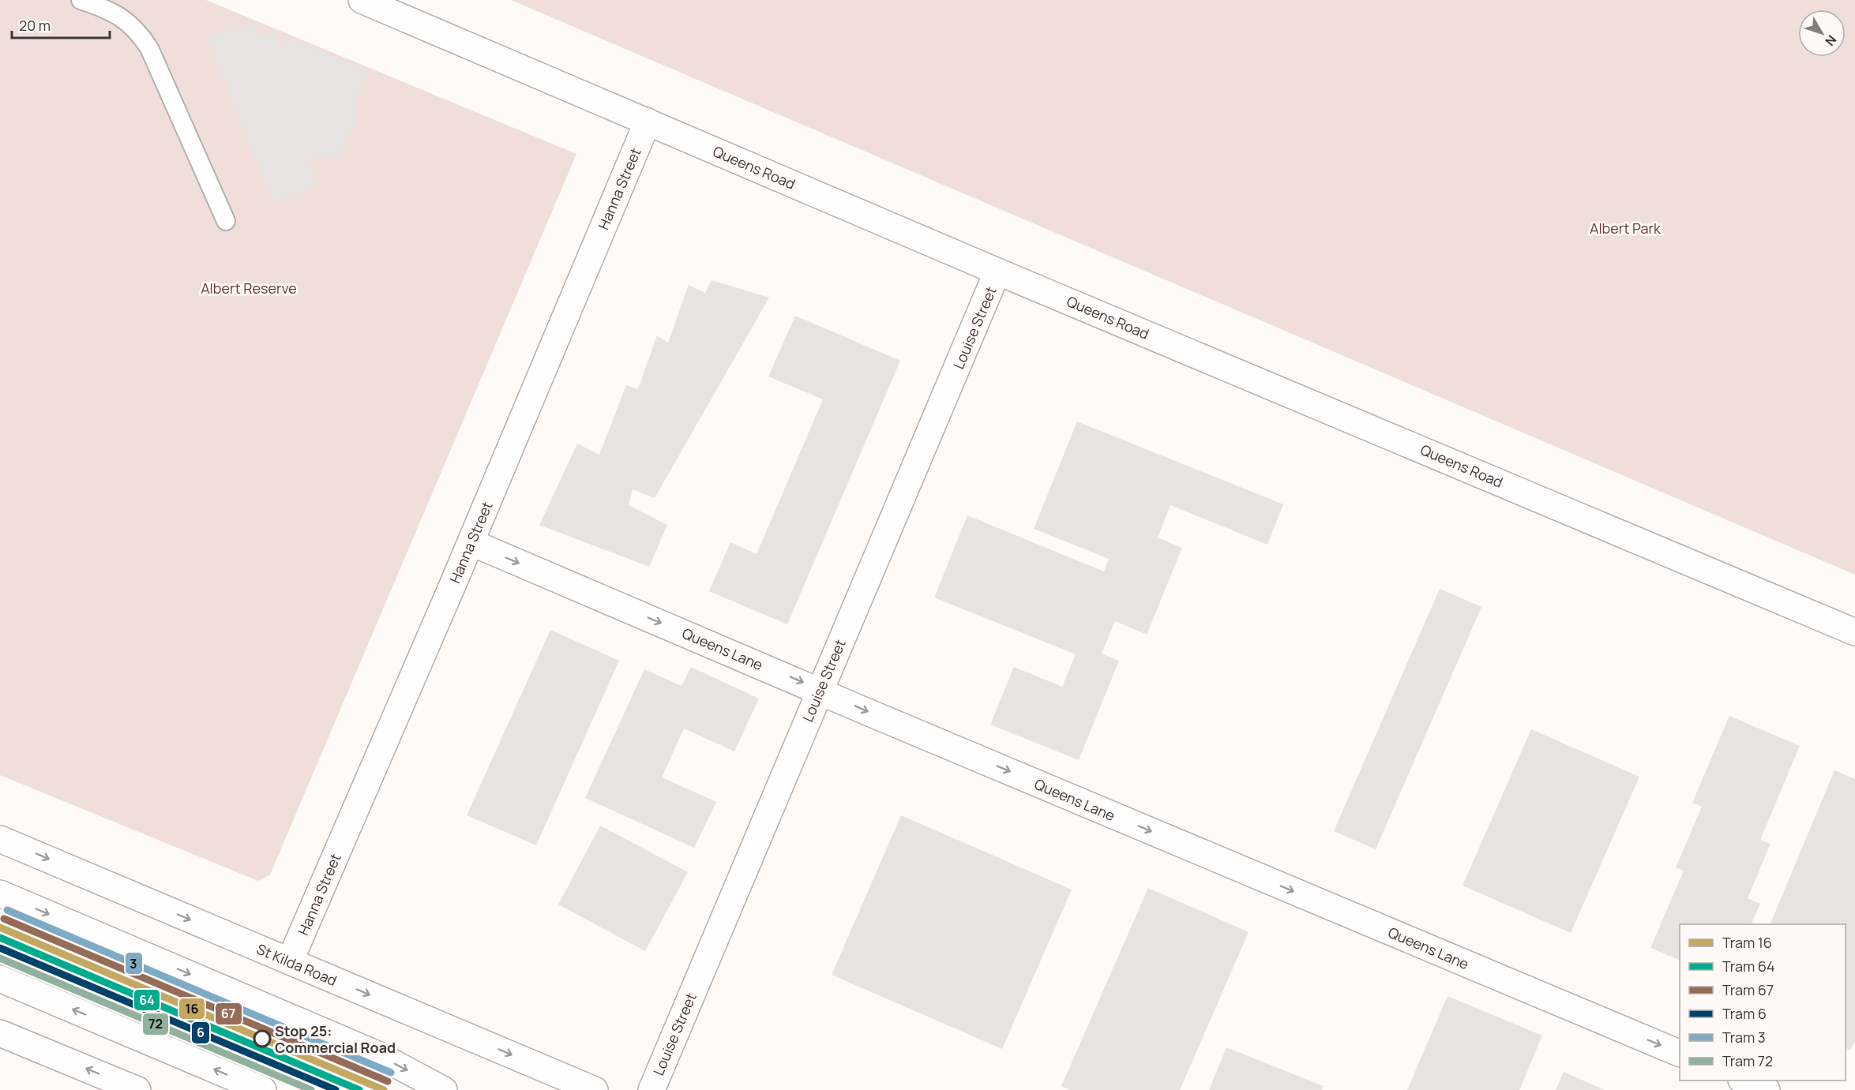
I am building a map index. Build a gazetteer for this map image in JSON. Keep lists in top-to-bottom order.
{
  "streets": {
    "main road": [
      "Queens Road",
      "Hanna Street",
      "Louise Street",
      "Queens Lane",
      "St Kilda Road"
    ]
  },
  "crossings": [
    ["Queens Road", "Hanna Street"],
    ["Queens Road", "Louise Street"],
    ["Hanna Street", "Queens Lane"],
    ["Hanna Street", "St Kilda Road"],
    ["Louise Street", "Queens Lane"]
  ],
  "one_way": ["Queens Lane"],
  "parks": ["Albert Park", "Albert Reserve"],
  "places": ["Stop 25: Commercial Road"],
  "lines": [
    "tram line 3",
    "tram line 67",
    "tram line 16",
    "tram line 64",
    "tram line 6",
    "tram line 72"
  ],
  "legend": [
    "Tram 16",
    "Tram 64",
    "Tram 67",
    "Tram 6",
    "Tram 3",
    "Tram 72"
  ],
  "scale_bar": "20 m",
  "north": "bottom right"
}
